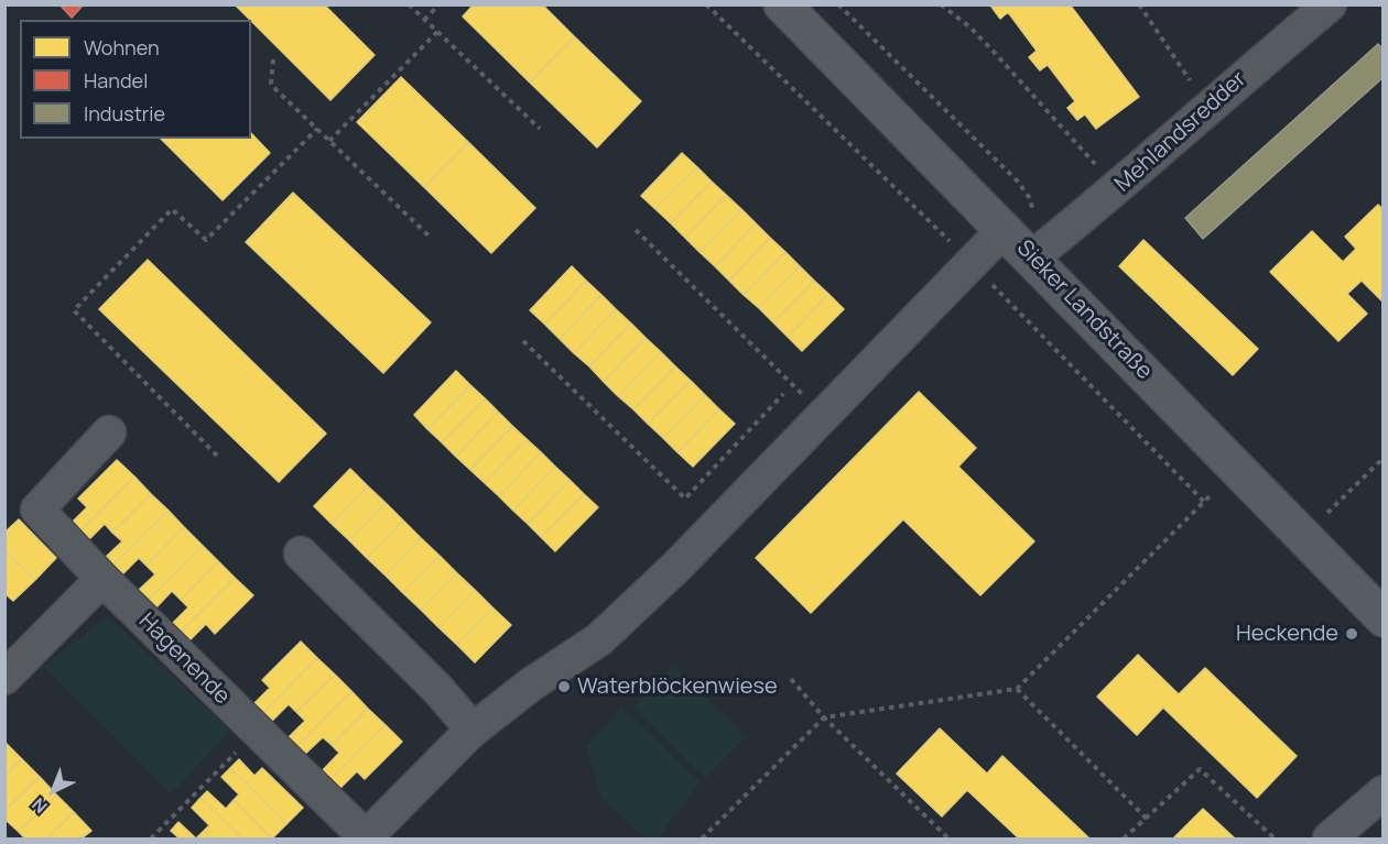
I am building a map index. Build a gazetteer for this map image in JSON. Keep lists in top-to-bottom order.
{
  "streets": {
    "main road": ["Sieker Landstraße"],
    "street": ["Mehlandsredder", "Hagenende"]
  },
  "crossings": [
    ["Mehlandsredder", "Sieker Landstraße"]
  ],
  "places": ["Heckende", "Waterblöckenwiese"],
  "legend": ["Wohnen", "Handel", "Industrie"],
  "north": "bottom left"
}
